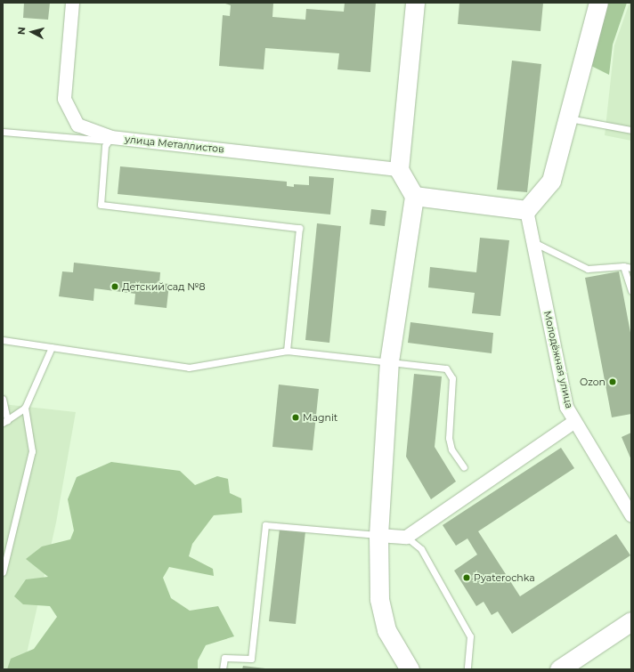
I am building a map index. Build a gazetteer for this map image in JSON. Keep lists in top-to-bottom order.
{
  "streets": {
    "street": ["улица Металлистов", "Молодёжная улица"]
  },
  "places": [
    "Детский сад №8",
    "Ozon",
    "Magnit",
    "Pyaterochka"
  ],
  "north": "left"
}
